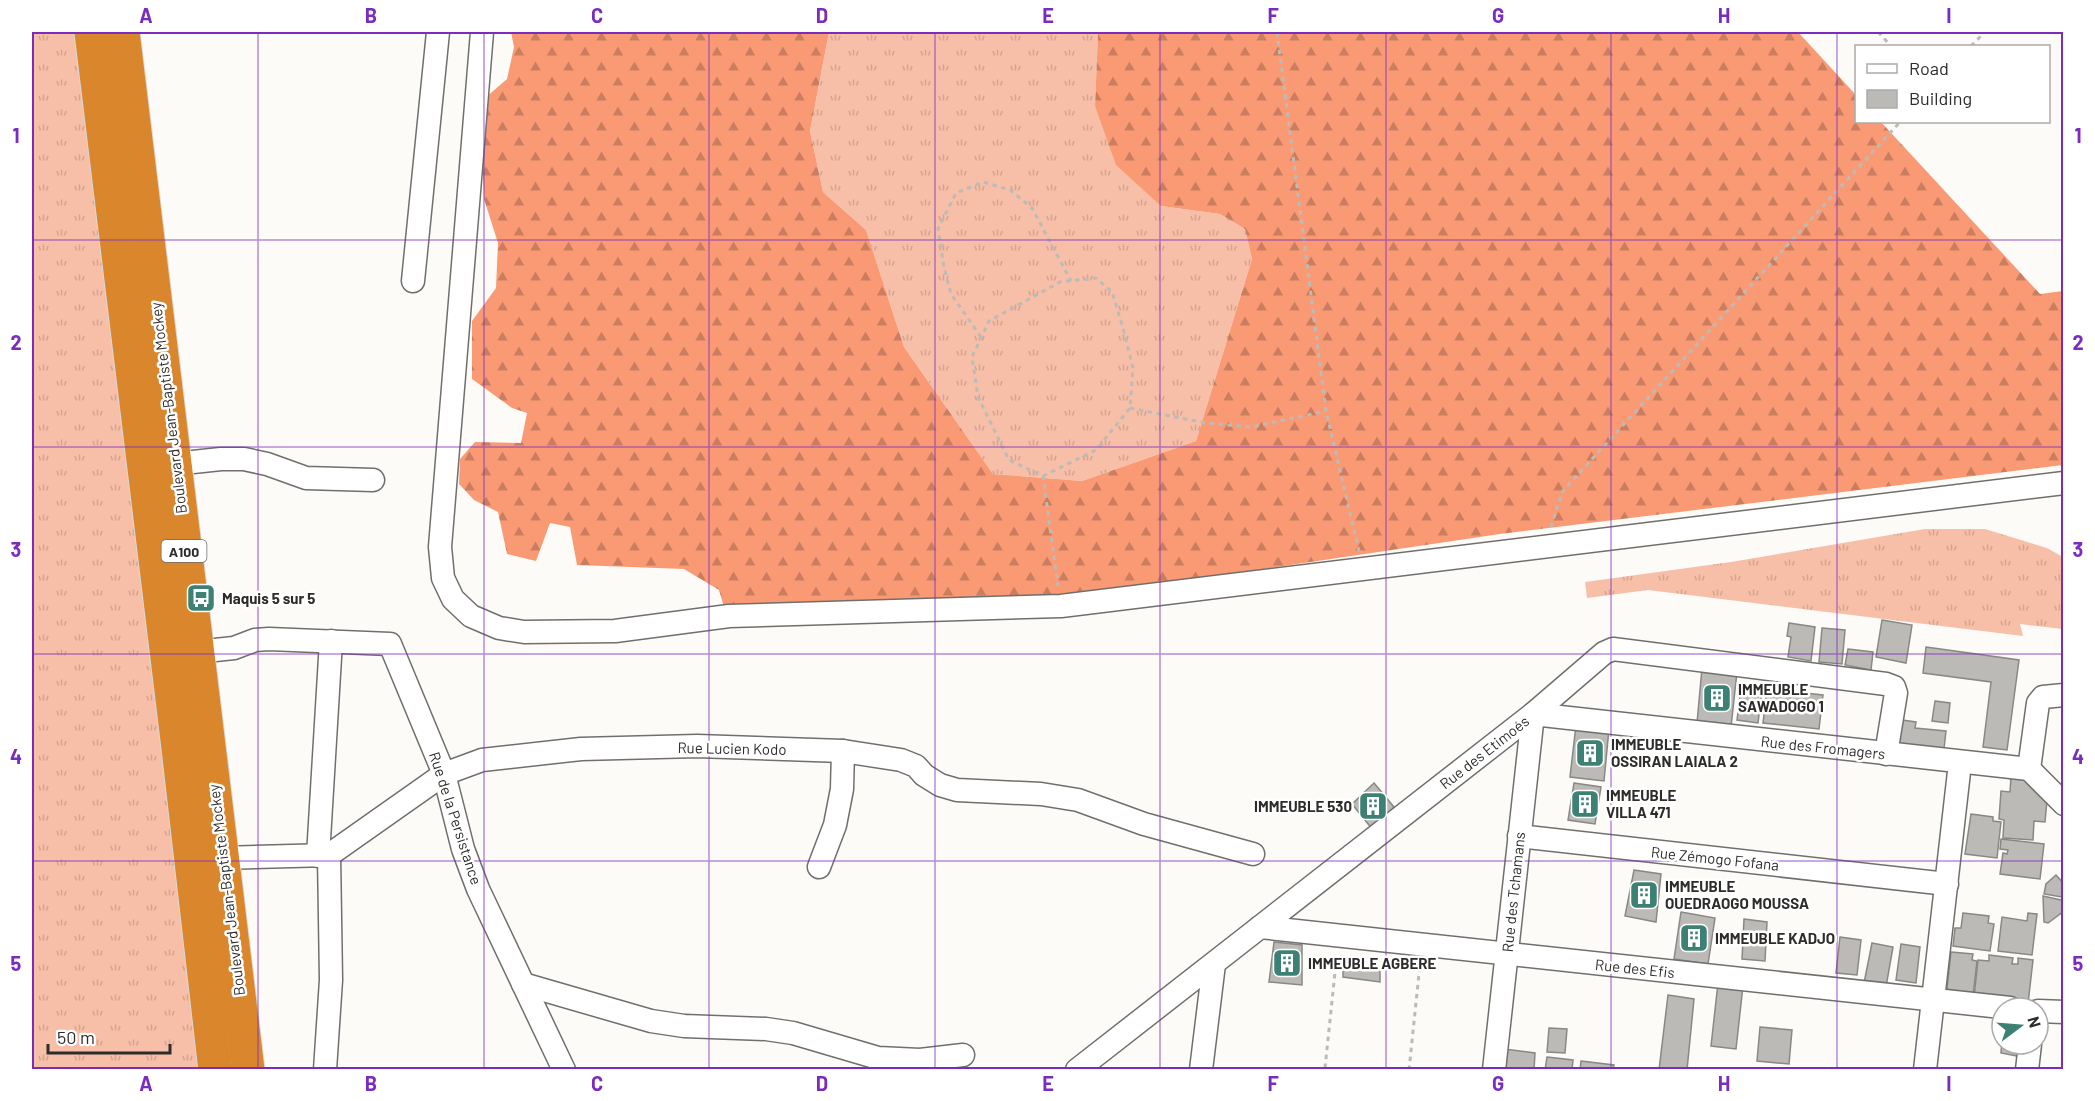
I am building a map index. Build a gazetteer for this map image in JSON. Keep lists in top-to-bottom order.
{
  "streets": {
    "highway": ["Boulevard Jean-Baptiste Mockey", "A100"],
    "street": [
      "Rue des Fromagers",
      "Rue Lucien Kodo",
      "Rue des Etimoés",
      "Rue de la Persistance",
      "Rue Zémogo Fofana",
      "Rue des Tchamans",
      "Rue des Efis"
    ]
  },
  "crossings": [
    ["Boulevard Jean-Baptiste Mockey", "Rue de la Persistance"],
    ["Rue des Fromagers", "Rue des Etimoés"],
    ["Rue des Fromagers", "Rue des Tchamans"],
    ["Rue Lucien Kodo", "Rue de la Persistance"],
    ["Rue des Etimoés", "Rue des Tchamans"],
    ["Rue des Etimoés", "Rue des Efis"],
    ["Rue Zémogo Fofana", "Rue des Tchamans"],
    ["Rue des Tchamans", "Rue des Efis"]
  ],
  "places": {
    "bus stop": ["Maquis 5 sur 5"],
    "building": [
      "IMMEUBLE SAWADOGO 1",
      "IMMEUBLE OSSIRAN LAIALA 2",
      "IMMEUBLE VILLA 471",
      "IMMEUBLE 530",
      "IMMEUBLE OUEDRAOGO MOUSSA",
      "IMMEUBLE KADJO",
      "IMMEUBLE AGBERE"
    ]
  },
  "legend": ["Road", "Building"],
  "scale_bar": "50 m",
  "north": "right",
  "grid": {
    "columns": [
      "A",
      "B",
      "C",
      "D",
      "E",
      "F",
      "G",
      "H",
      "I"
    ],
    "rows": [
      "1",
      "2",
      "3",
      "4",
      "5"
    ]
  }
}
